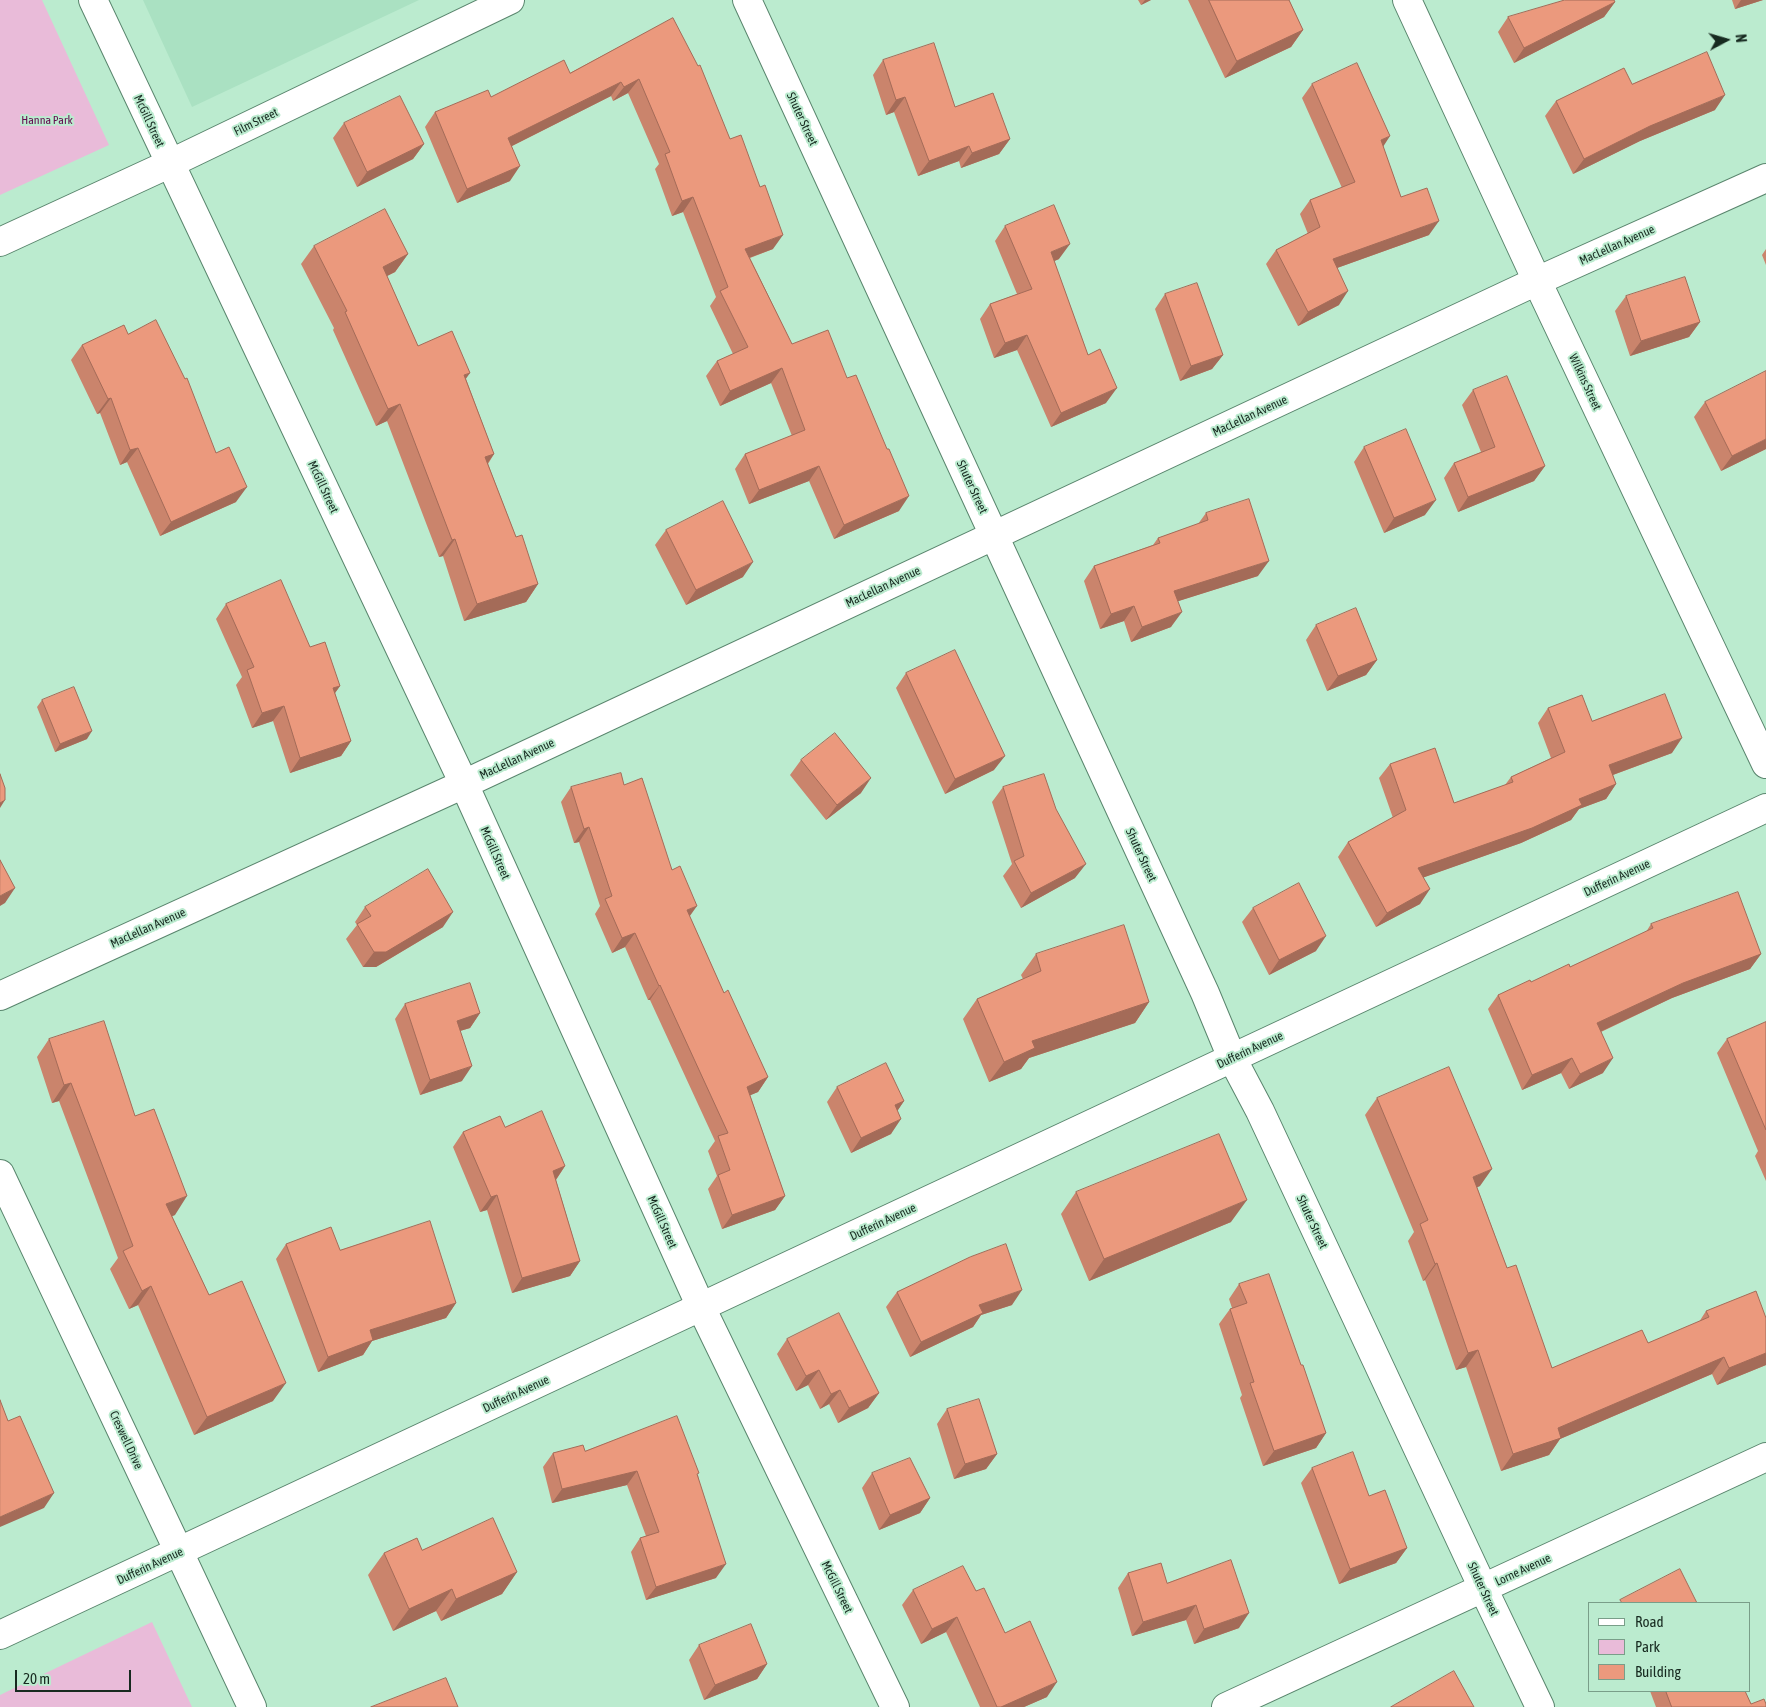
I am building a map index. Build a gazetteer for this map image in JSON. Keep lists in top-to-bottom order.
{
  "streets": {
    "street": [
      "Shuter Street",
      "McGill Street",
      "Film Street",
      "MacLellan Avenue",
      "Wilkins Street",
      "Dufferin Avenue",
      "Creswell Drive",
      "Lorne Avenue"
    ]
  },
  "crossings": [
    ["Shuter Street", "MacLellan Avenue"],
    ["Shuter Street", "Dufferin Avenue"],
    ["Shuter Street", "Lorne Avenue"],
    ["McGill Street", "Film Street"],
    ["McGill Street", "MacLellan Avenue"],
    ["McGill Street", "Dufferin Avenue"],
    ["MacLellan Avenue", "Wilkins Street"],
    ["Dufferin Avenue", "Creswell Drive"]
  ],
  "parks": ["Hanna Park"],
  "legend": ["Road", "Park", "Building"],
  "scale_bar": "20 m",
  "north": "right"
}
